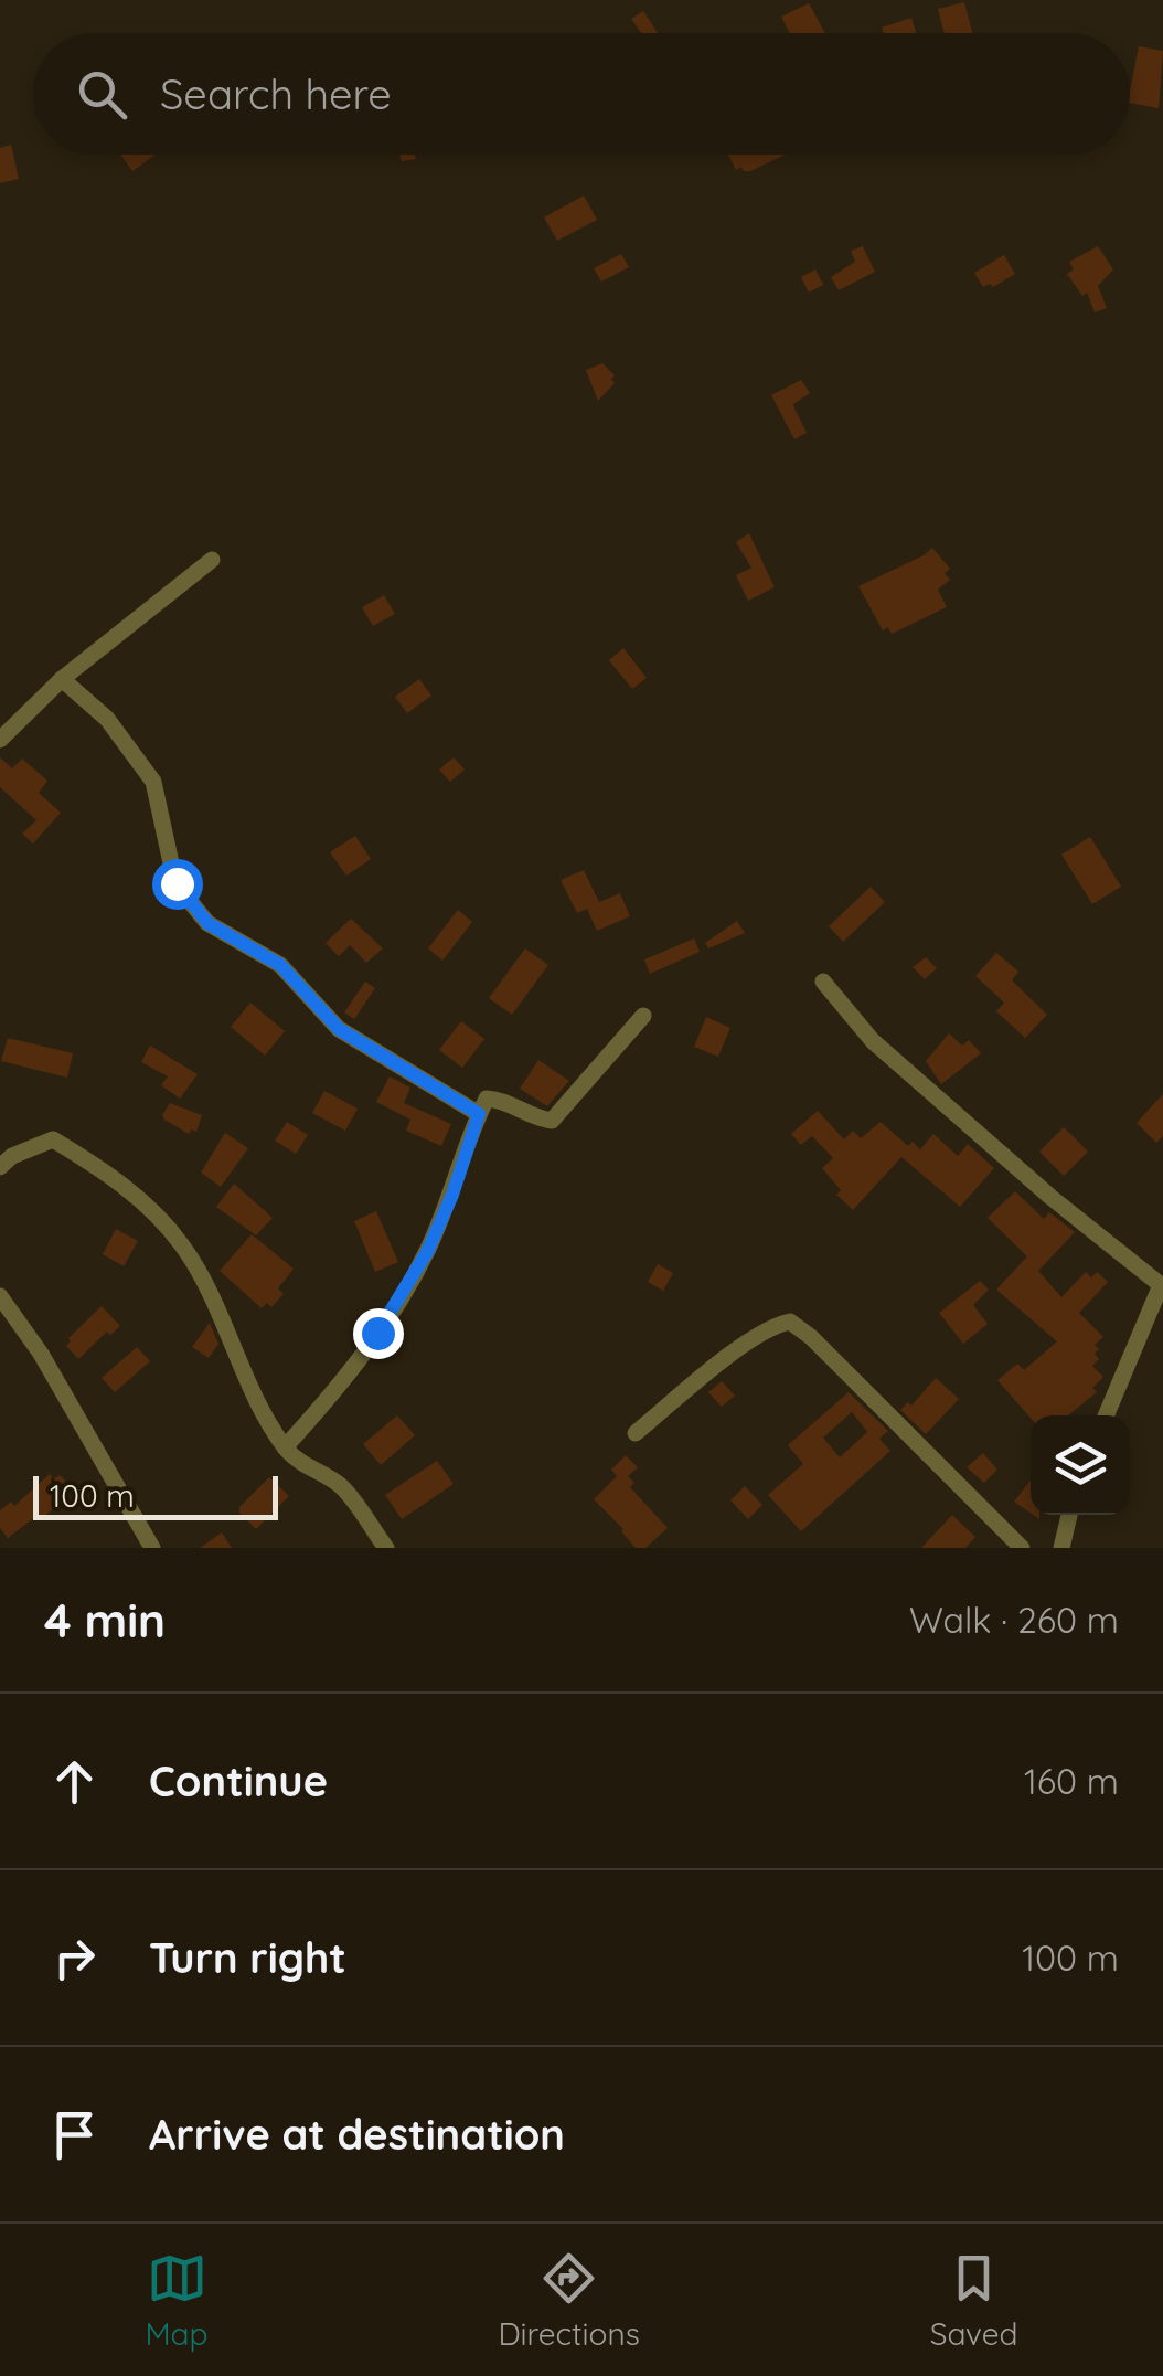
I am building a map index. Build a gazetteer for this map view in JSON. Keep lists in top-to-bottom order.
{
  "scale_bar": "100 m",
  "page": {
    "search": "Search here",
    "scale": "100 m",
    "heading": ["4 min", "Walk · 260 m"],
    "list": [
      ["Continue", "160 m"],
      ["Turn right", "100 m"],
      "Arrive at destination"
    ],
    "nav": ["Map", "Directions", "Saved"]
  }
}
